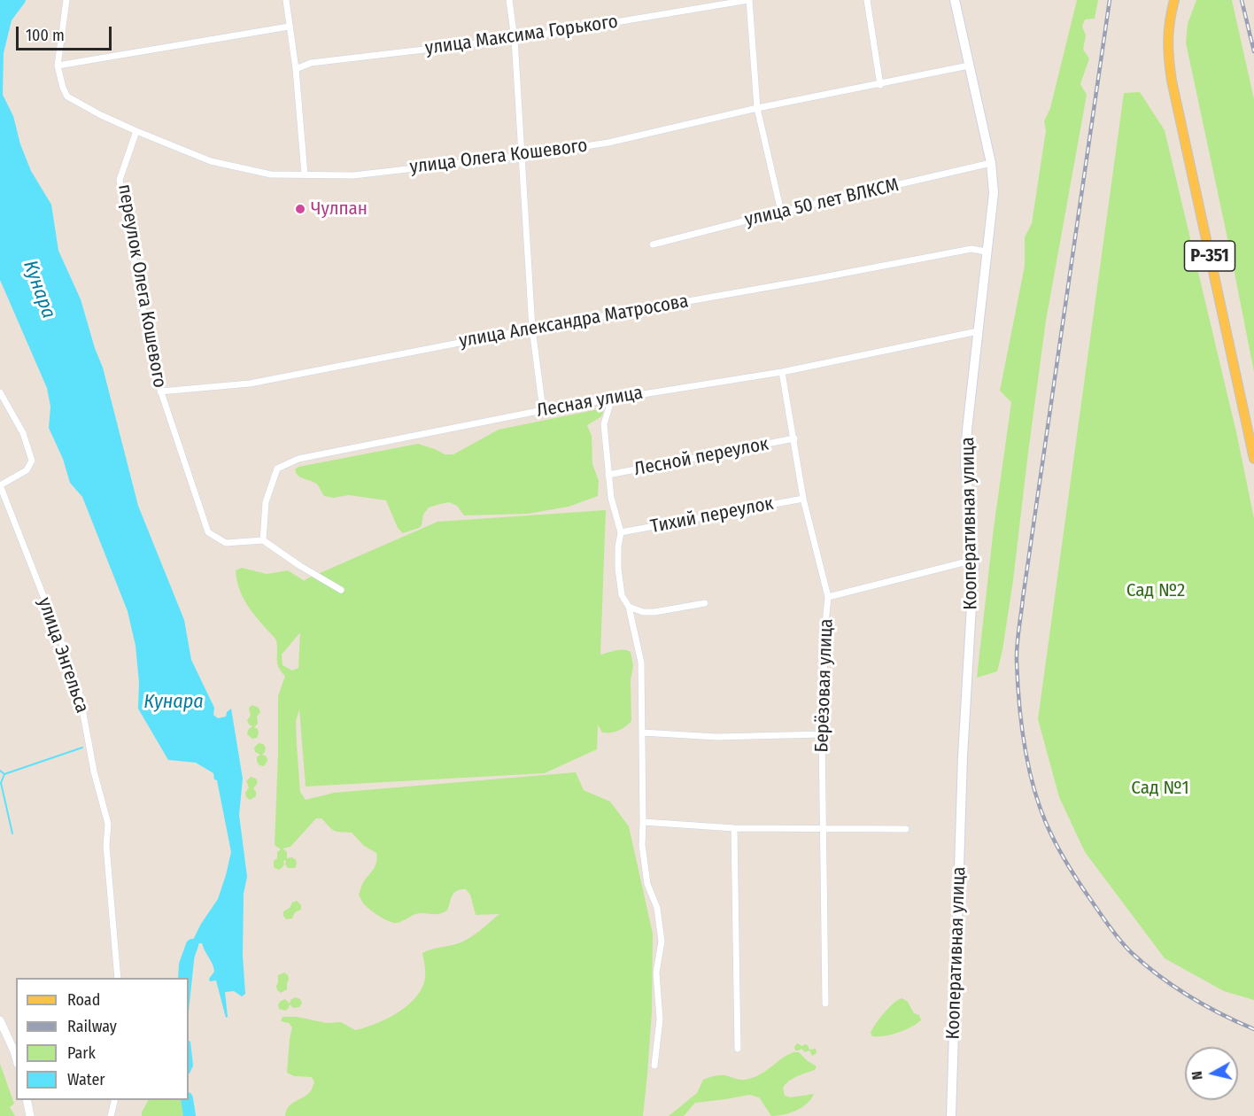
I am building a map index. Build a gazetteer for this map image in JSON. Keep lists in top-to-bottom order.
{
  "streets": {
    "main road": ["Р-351", "Кооперативная улица"],
    "street": [
      "улица Максима Горького",
      "улица Олега Кошевого",
      "улица 50 лет ВЛКСМ",
      "переулок Олега Кошевого",
      "улица Александра Матросова",
      "Лесная улица",
      "Лесной переулок",
      "Тихий переулок",
      "улица Энгельса",
      "Берёзовая улица"
    ]
  },
  "crossings": [
    ["улица Олега Кошевого", "переулок Олега Кошевого"],
    ["улица Олега Кошевого", "Кооперативная улица"],
    ["улица 50 лет ВЛКСМ", "Кооперативная улица"],
    ["переулок Олега Кошевого", "улица Александра Матросова"],
    ["переулок Олега Кошевого", "Лесная улица"],
    ["улица Александра Матросова", "Кооперативная улица"],
    ["Лесная улица", "Кооперативная улица"],
    ["Лесная улица", "Берёзовая улица"],
    ["Лесной переулок", "Берёзовая улица"],
    ["Тихий переулок", "Берёзовая улица"]
  ],
  "water": ["Кунара"],
  "parks": ["Сад №2", "Сад №1"],
  "places": ["Чулпан"],
  "legend": [
    "Road",
    "Railway",
    "Park",
    "Water"
  ],
  "scale_bar": "100 m",
  "north": "left"
}
